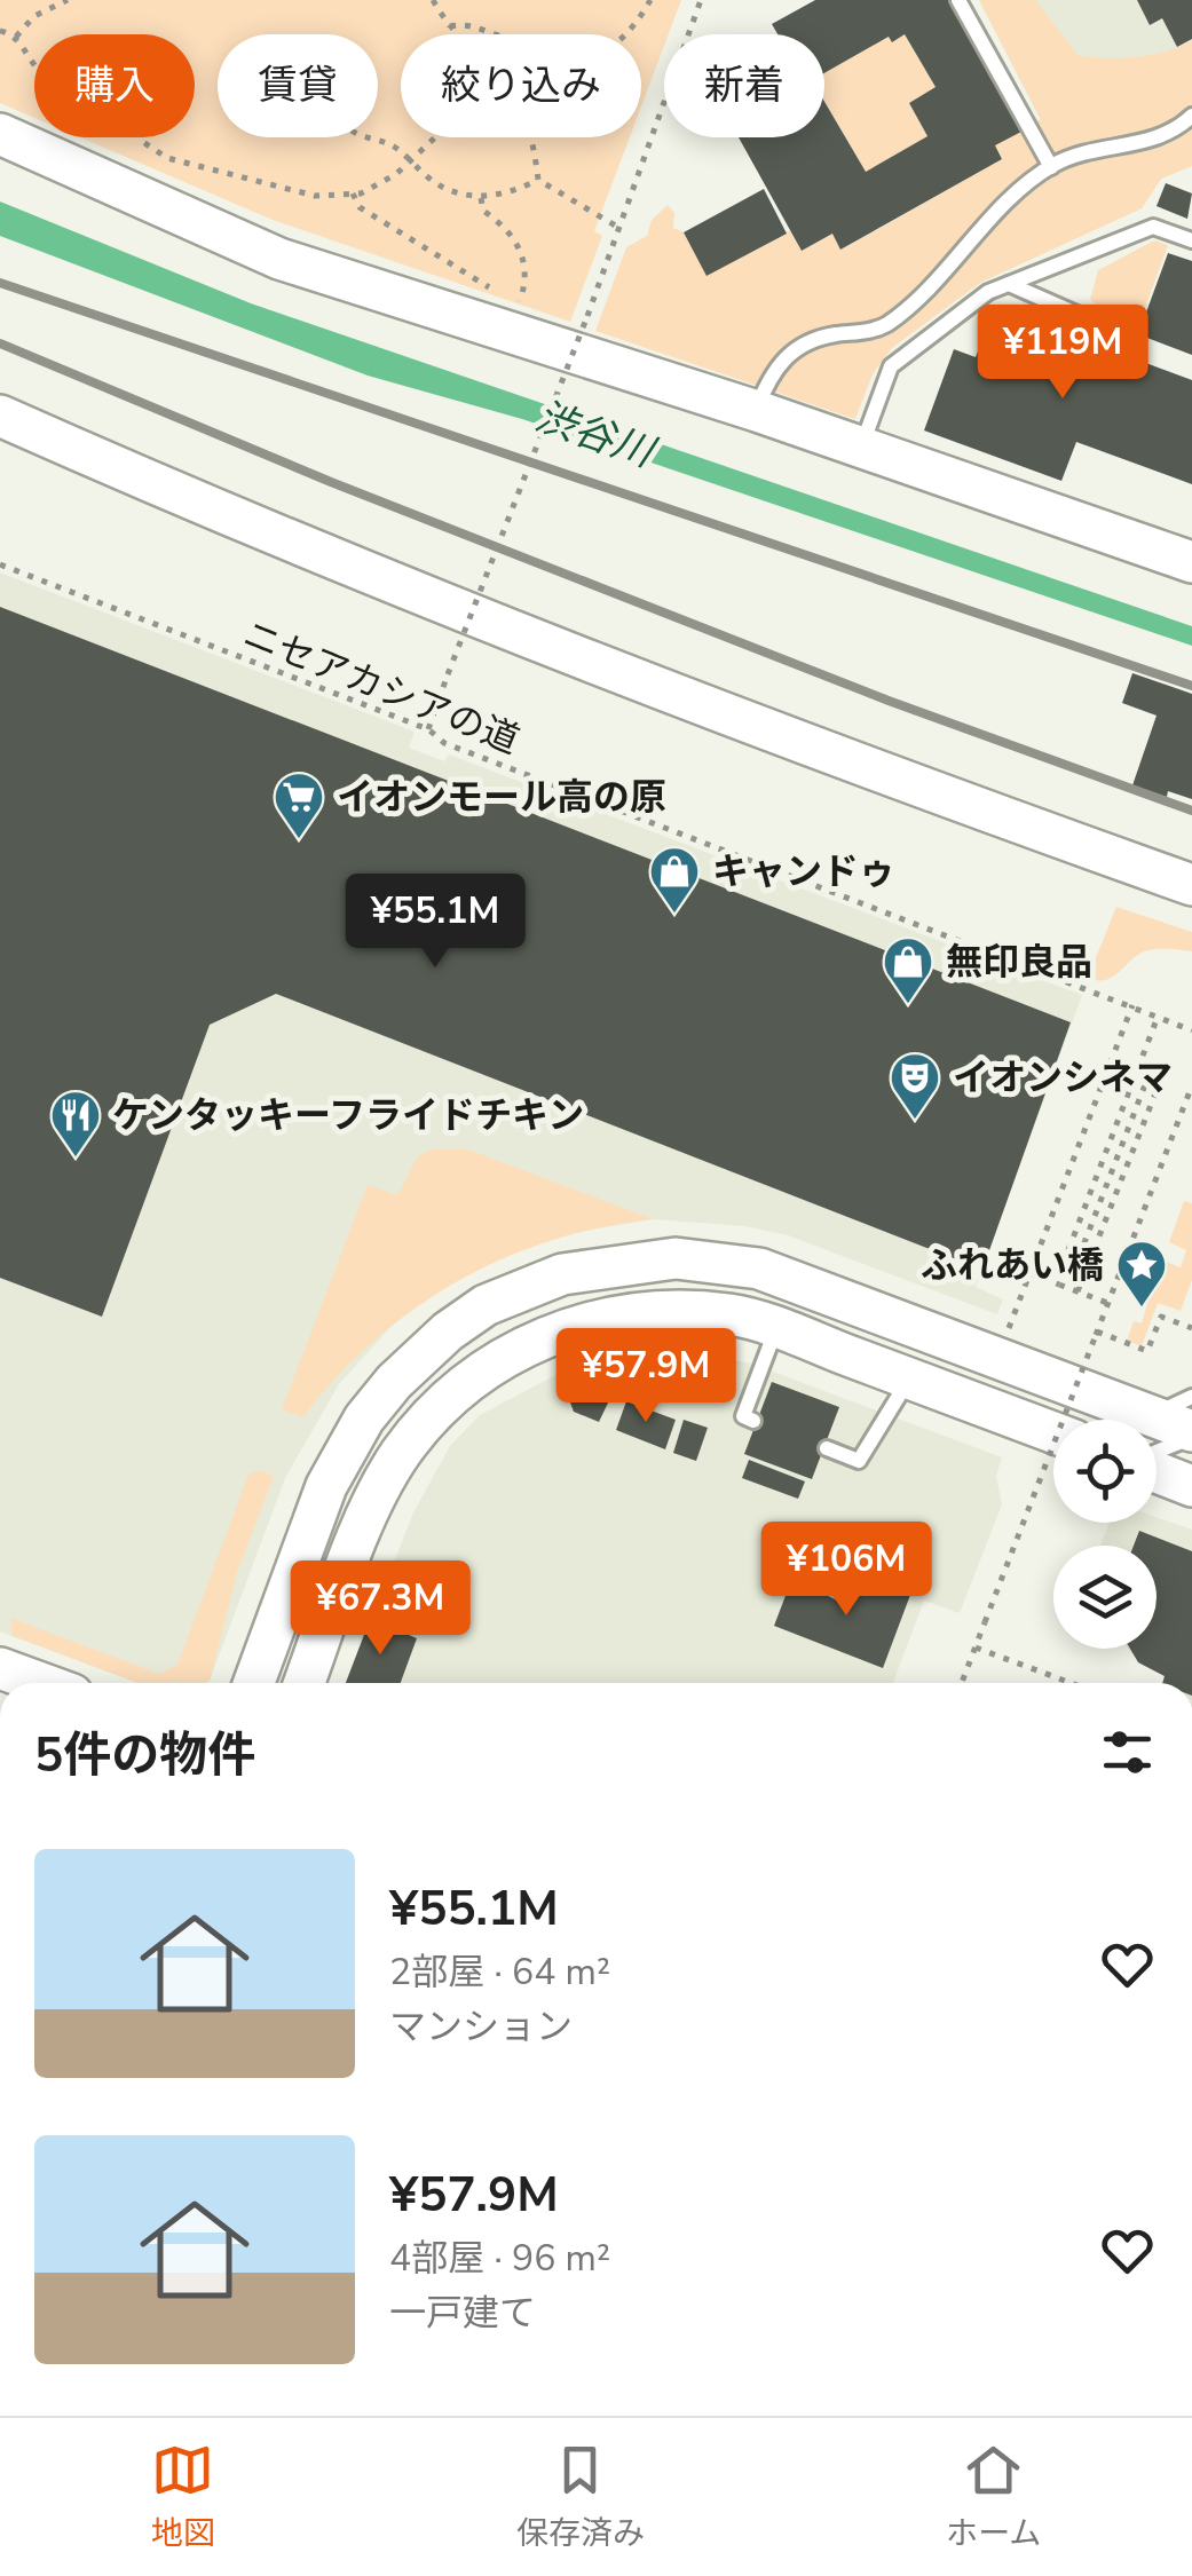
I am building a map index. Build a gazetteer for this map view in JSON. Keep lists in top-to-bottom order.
{
  "streets": {
    "path": ["ニセアカシアの道"]
  },
  "water": ["渋谷川"],
  "places": {
    "supermarket": ["イオンモール高の原"],
    "shop": ["キャンドゥ", "無印良品"],
    "theatre": ["イオンシネマ"],
    "restaurant": ["ケンタッキーフライドチキン"],
    "place": ["ふれあい橋"]
  },
  "page": {
    "chip": [
      "購入",
      "賃貸",
      "絞り込み",
      "新着"
    ],
    "price": [
      "¥119M",
      "¥55.1M",
      "¥57.9M",
      "¥106M",
      "¥67.3M"
    ],
    "heading": "5件の物件",
    "list": [
      {
        "name": "¥55.1M",
        "note": "2部屋 · 64 m² · マンション"
      },
      {
        "name": "¥57.9M",
        "note": "4部屋 · 96 m² · 一戸建て"
      }
    ],
    "tabs": ["地図", "保存済み", "ホーム"]
  }
}
